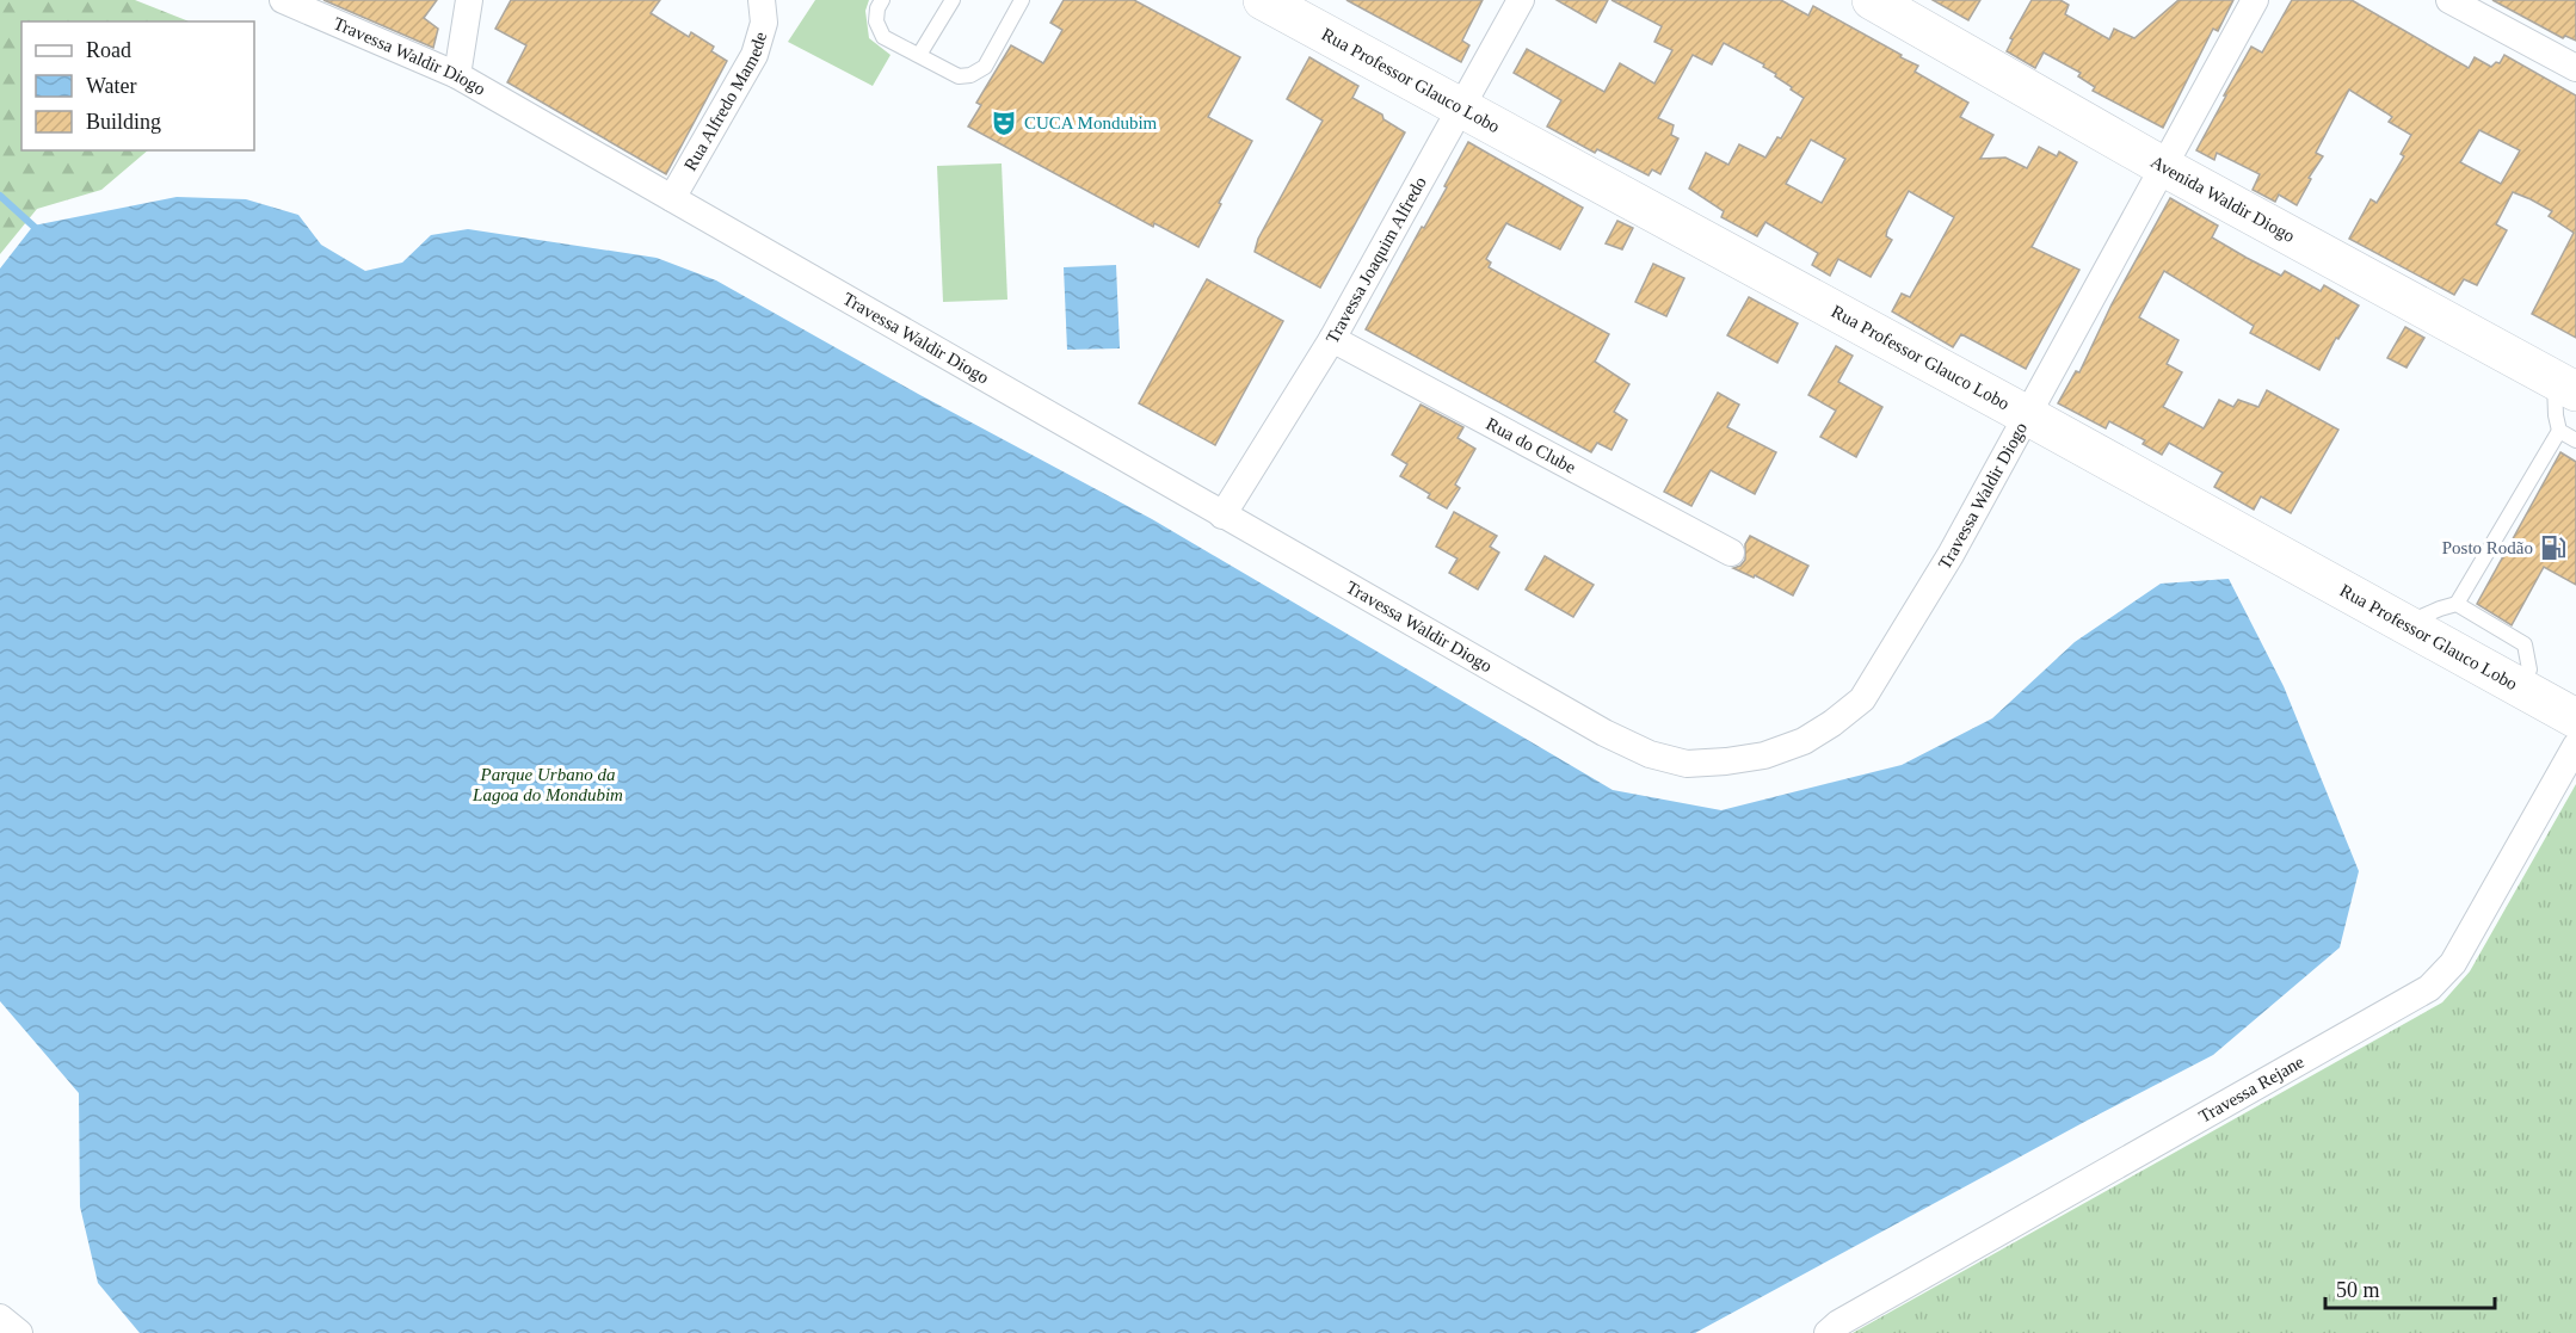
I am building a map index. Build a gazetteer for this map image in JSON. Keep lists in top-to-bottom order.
{
  "streets": {
    "main road": ["Rua Professor Glauco Lobo", "Avenida Waldir Diogo"],
    "street": [
      "Travessa Waldir Diogo",
      "Rua Alfredo Mamede",
      "Travessa Joaquim Alfredo",
      "Rua do Clube",
      "Travessa Rejane"
    ]
  },
  "crossings": [
    ["Travessa Waldir Diogo", "Rua Professor Glauco Lobo"],
    ["Travessa Waldir Diogo", "Rua Alfredo Mamede"],
    ["Travessa Waldir Diogo", "Avenida Waldir Diogo"],
    ["Travessa Waldir Diogo", "Travessa Joaquim Alfredo"],
    ["Rua Professor Glauco Lobo", "Travessa Joaquim Alfredo"],
    ["Travessa Joaquim Alfredo", "Rua do Clube"]
  ],
  "parks": ["Parque Urbano da Lagoa do Mondubim"],
  "places": {
    "theatre": ["CUCA Mondubim"],
    "fuel station": ["Posto Rodão"]
  },
  "legend": ["Road", "Water", "Building"],
  "scale_bar": "50 m"
}
